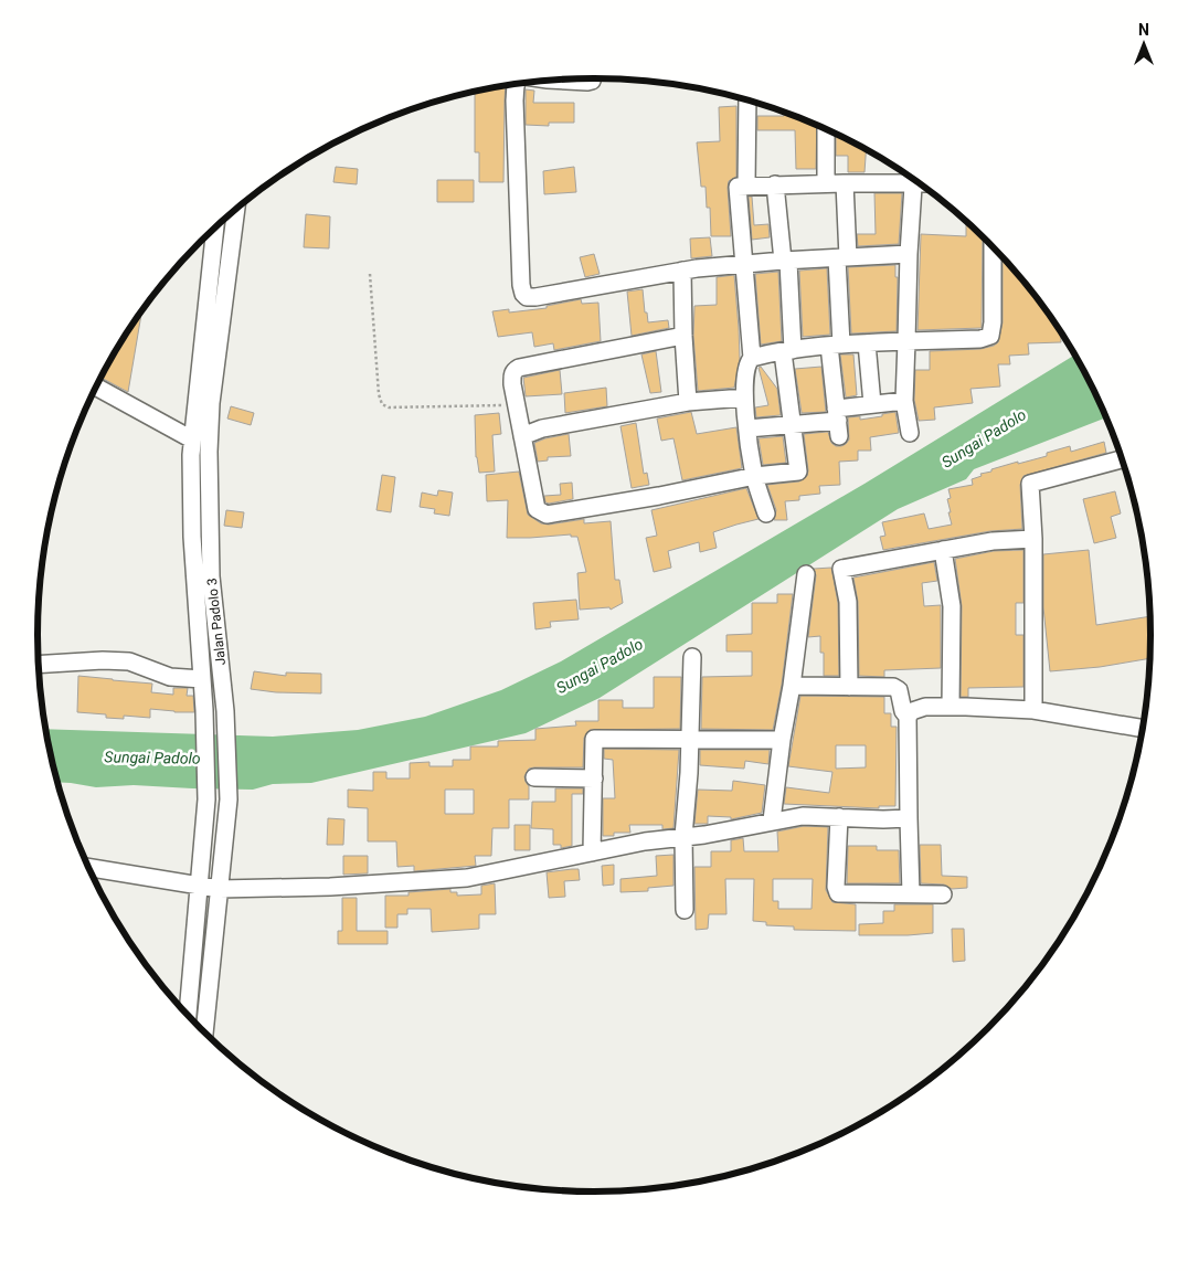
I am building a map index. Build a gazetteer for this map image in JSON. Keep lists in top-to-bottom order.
{
  "streets": {
    "street": ["Jalan Padolo 3"]
  },
  "water": ["Sungai Padolo"],
  "north": "top"
}
